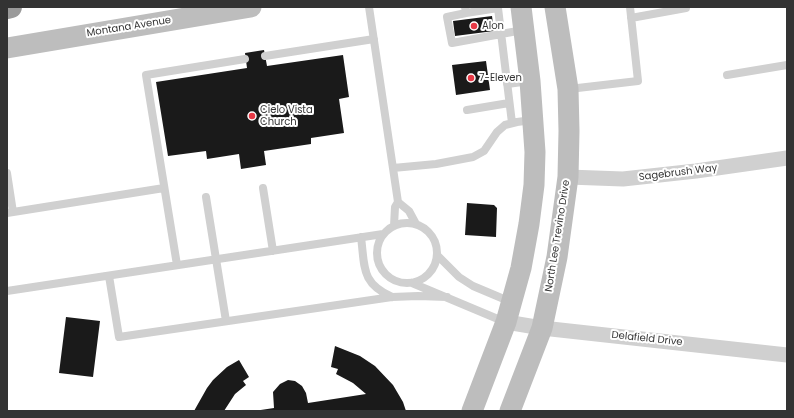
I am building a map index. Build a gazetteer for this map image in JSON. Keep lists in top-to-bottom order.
{
  "streets": {
    "main road": ["Montana Avenue", "North Lee Trevino Drive"],
    "street": ["Sagebrush Way", "Delafield Drive"]
  },
  "crossings": [
    ["Sagebrush Way", "North Lee Trevino Drive"],
    ["North Lee Trevino Drive", "Delafield Drive"]
  ],
  "places": ["Alon", "7-Eleven", "Cielo Vista Church"]
}
